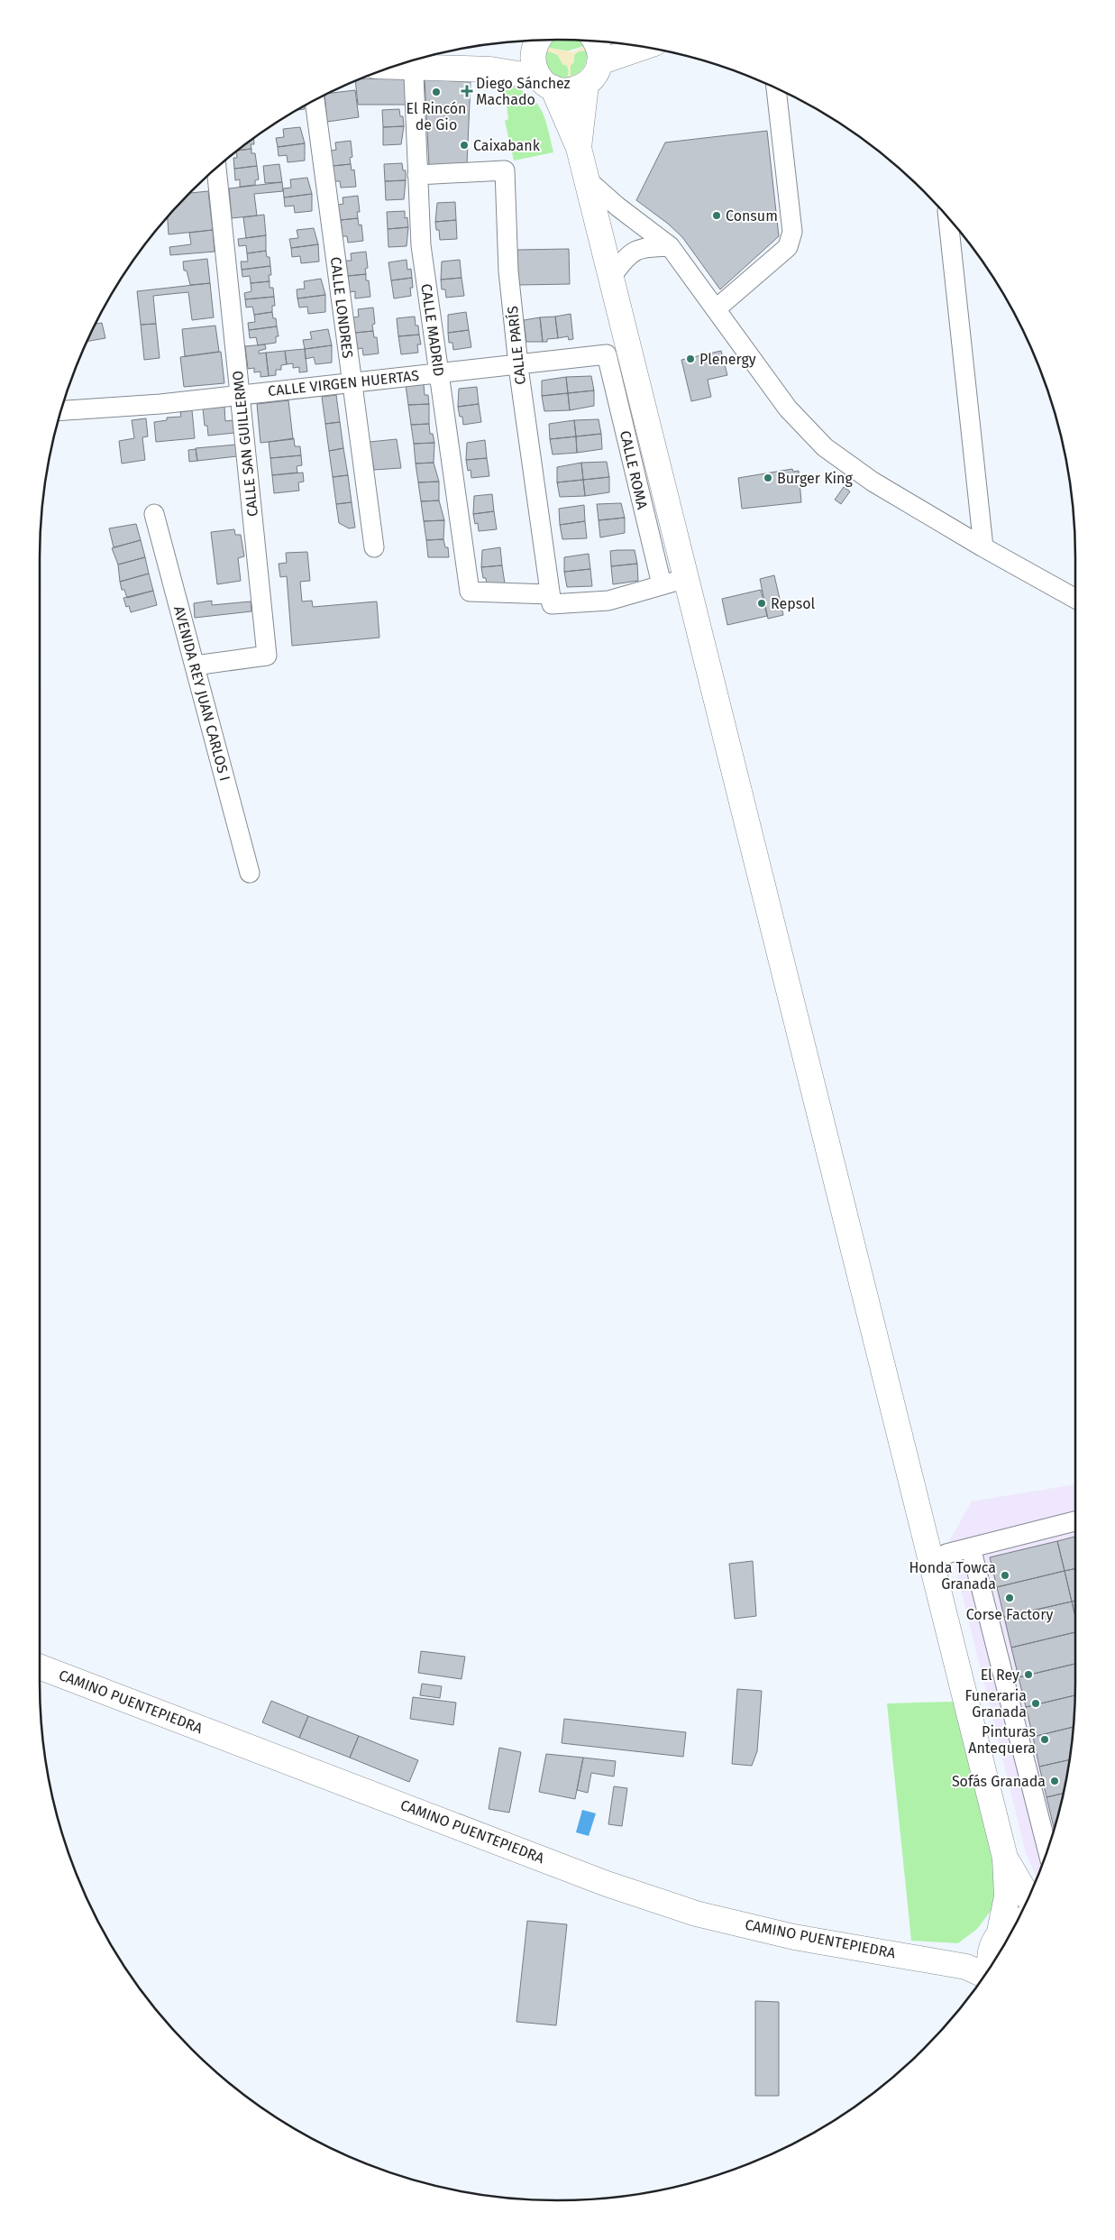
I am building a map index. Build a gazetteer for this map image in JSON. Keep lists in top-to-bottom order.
{
  "streets": {
    "street": [
      "CALLE LONDRES",
      "CALLE MADRID",
      "CALLE PARÍS",
      "CALLE VIRGEN HUERTAS",
      "CALLE SAN GUILLERMO",
      "CALLE ROMA",
      "AVENIDA REY JUAN CARLOS I",
      "CAMINO PUENTEPIEDRA"
    ]
  },
  "crossings": [
    ["CALLE LONDRES", "CALLE VIRGEN HUERTAS"],
    ["CALLE MADRID", "CALLE PARÍS"],
    ["CALLE MADRID", "CALLE VIRGEN HUERTAS"],
    ["CALLE PARÍS", "CALLE VIRGEN HUERTAS"],
    ["CALLE VIRGEN HUERTAS", "CALLE SAN GUILLERMO"],
    ["CALLE VIRGEN HUERTAS", "CALLE ROMA"],
    ["CALLE SAN GUILLERMO", "AVENIDA REY JUAN CARLOS I"]
  ],
  "places": {
    "health": ["Diego Sánchez Machado"],
    "other": [
      "El Rincón de Gio",
      "Caixabank",
      "Consum",
      "Plenergy",
      "Burger King",
      "Repsol",
      "Honda Towca Granada",
      "Corse Factory",
      "El Rey",
      "Funeraria Granada",
      "Pinturas Antequera",
      "Sofás Granada"
    ]
  }
}
